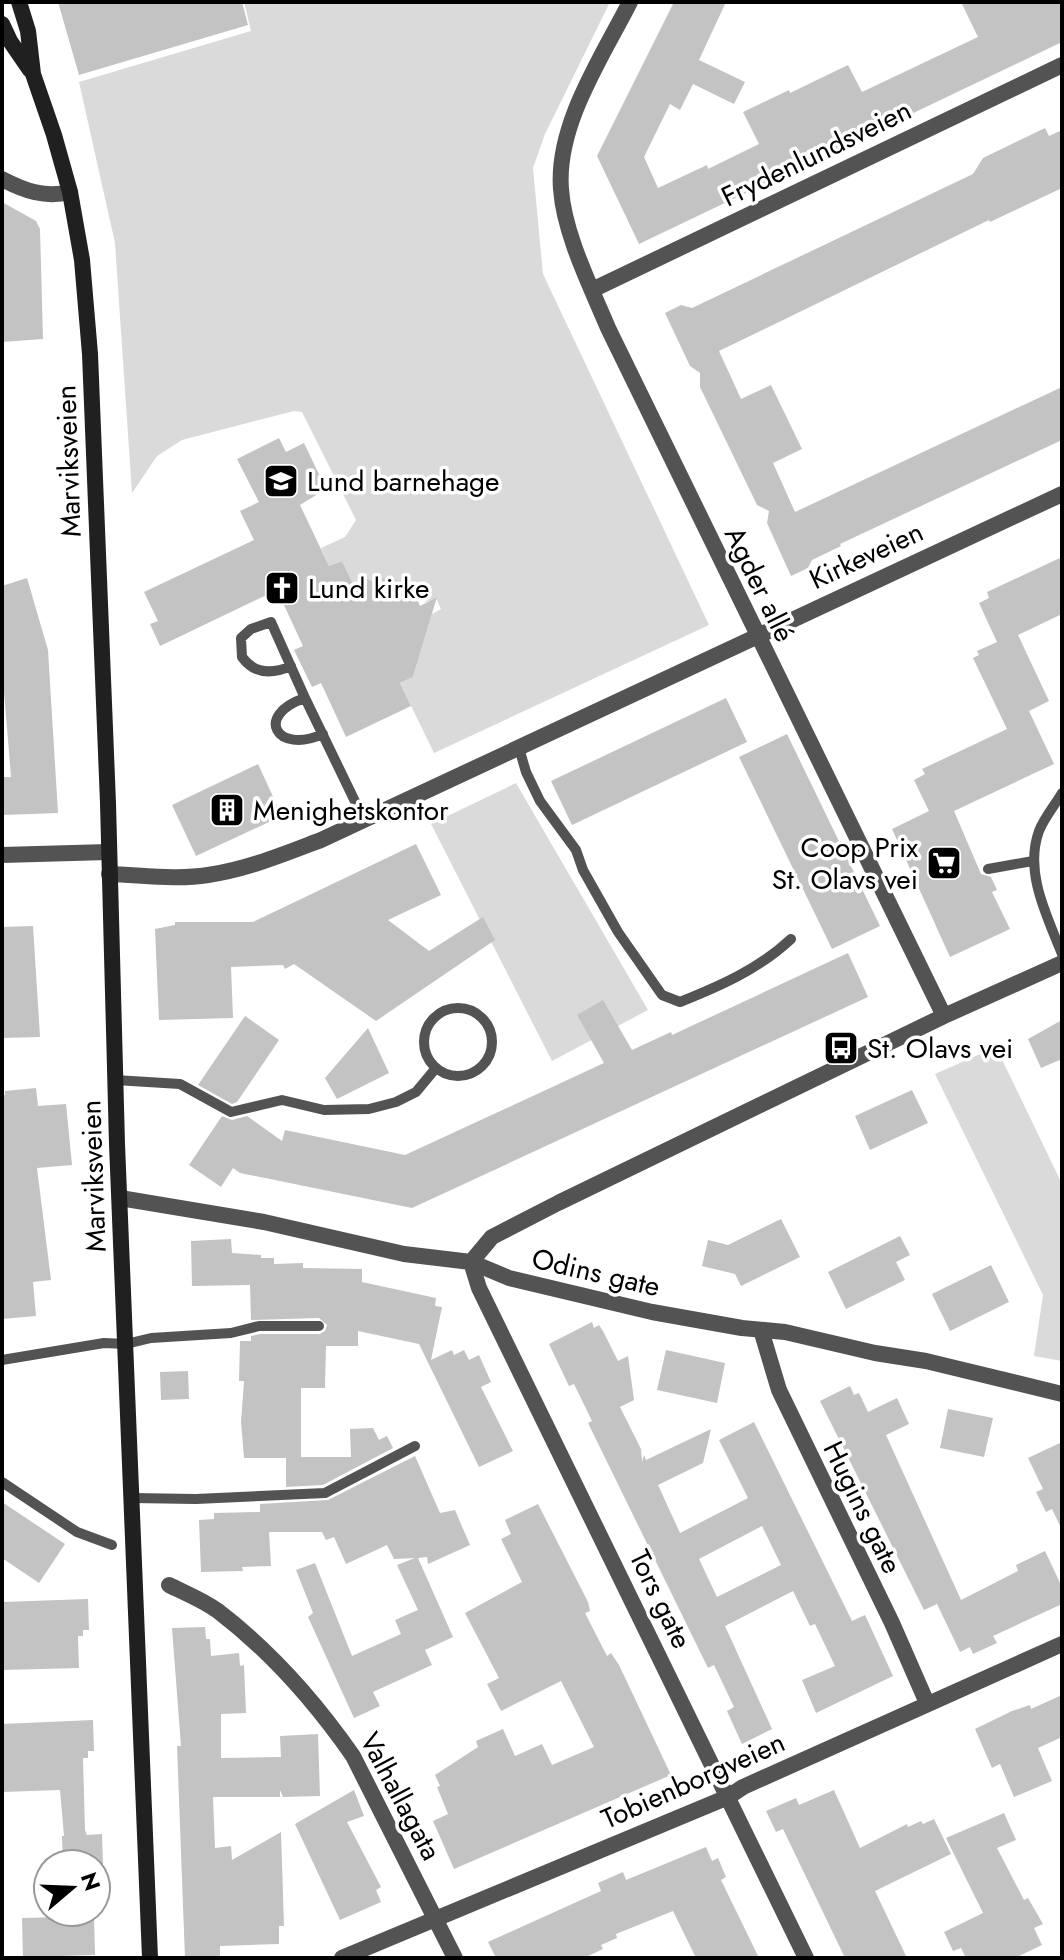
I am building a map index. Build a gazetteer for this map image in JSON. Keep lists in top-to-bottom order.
{
  "streets": {
    "main road": ["Marviksveien"],
    "street": [
      "Frydenlundsveien",
      "Kirkeveien",
      "Agder allé",
      "Odins gate",
      "Hugins gate",
      "Tors gate",
      "Tobienborgveien",
      "Valhallagata"
    ]
  },
  "crossings": [
    ["Frydenlundsveien", "Agder allé"],
    ["Marviksveien", "Kirkeveien"],
    ["Marviksveien", "Odins gate"],
    ["Kirkeveien", "Agder allé"],
    ["Odins gate", "Hugins gate"],
    ["Odins gate", "Tors gate"],
    ["Hugins gate", "Tobienborgveien"],
    ["Tors gate", "Tobienborgveien"],
    ["Tobienborgveien", "Valhallagata"]
  ],
  "places": {
    "school or university": ["Lund barnehage"],
    "church": ["Lund kirke"],
    "building": ["Menighetskontor"],
    "supermarket": ["Coop Prix St. Olavs vei"],
    "bus stop": ["St. Olavs vei"]
  },
  "north": "right"
}
